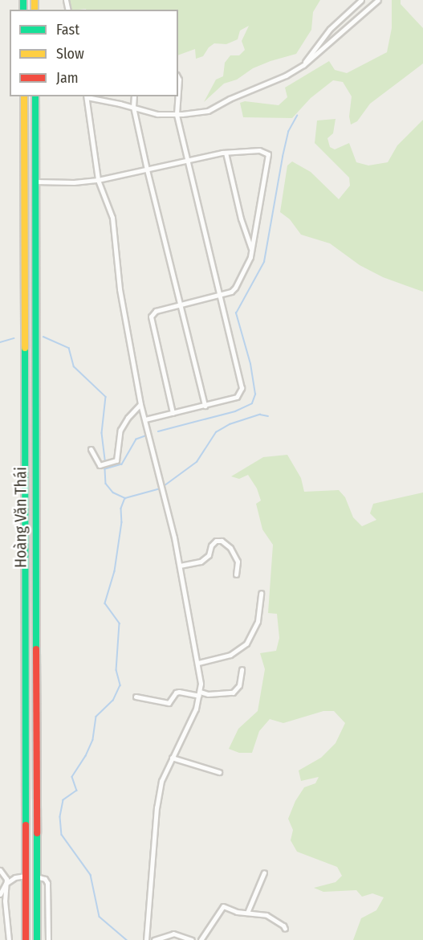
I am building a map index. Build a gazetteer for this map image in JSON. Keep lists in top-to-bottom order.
{
  "streets": {
    "main road": ["Hoàng Văn Thái"]
  },
  "legend": ["Fast", "Slow", "Jam"]
}
